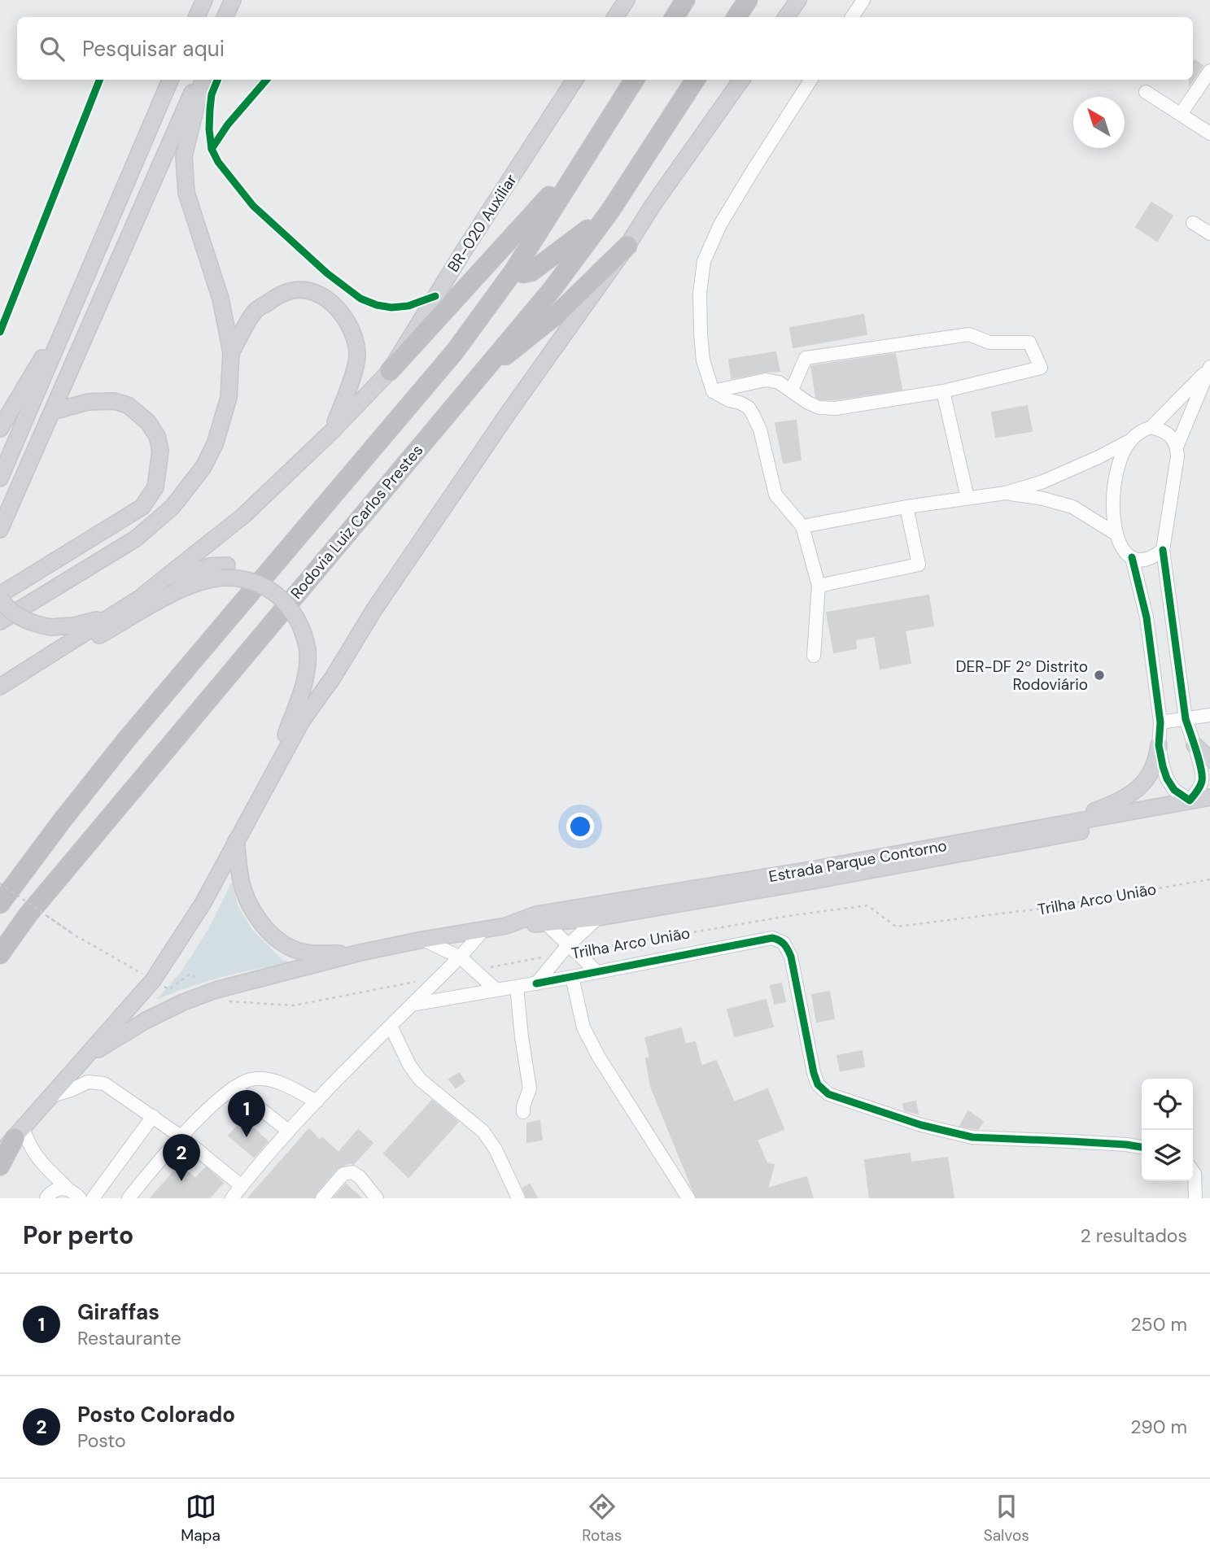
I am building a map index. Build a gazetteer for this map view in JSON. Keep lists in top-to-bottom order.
{
  "streets": {
    "highway": ["Rodovia Luiz Carlos Prestes"],
    "main road": ["BR-020 Auxiliar", "Estrada Parque Contorno"],
    "path": ["Trilha Arco União"]
  },
  "places": ["DER-DF 2º Distrito Rodoviário"],
  "north": "top left",
  "page": {
    "search": "Pesquisar aqui",
    "pins": ["1", "2"],
    "heading": ["Por perto", "2 resultados"],
    "list": [
      {
        "mark": "1",
        "name": "Giraffas",
        "note": "Restaurante",
        "value": "250 m"
      },
      {
        "mark": "2",
        "name": "Posto Colorado",
        "note": "Posto",
        "value": "290 m"
      }
    ],
    "nav": ["Mapa", "Rotas", "Salvos"]
  }
}
